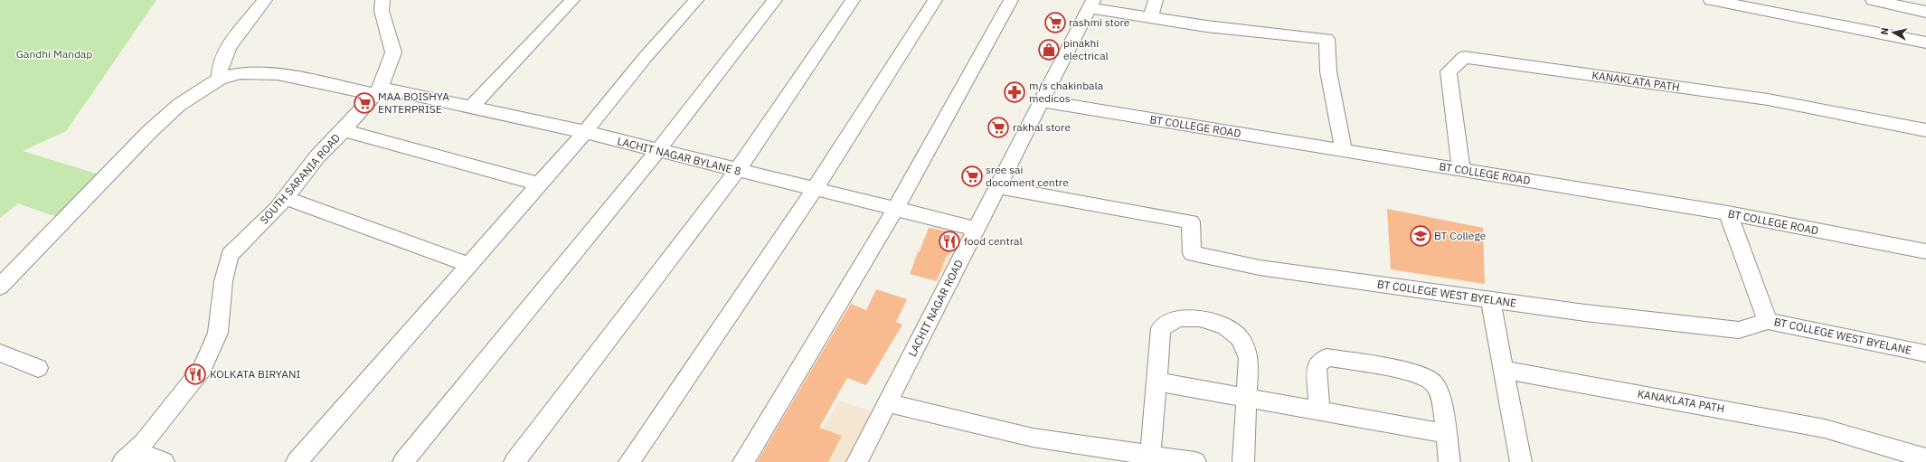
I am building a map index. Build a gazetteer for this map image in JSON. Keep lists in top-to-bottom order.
{
  "streets": {
    "street": [
      "KANAKLATA PATH",
      "BT COLLEGE ROAD",
      "LACHIT NAGAR BYLANE 8",
      "SOUTH SARANIA ROAD",
      "BT COLLEGE WEST BYELANE",
      "LACHIT NAGAR ROAD"
    ]
  },
  "crossings": [
    ["KANAKLATA PATH", "BT COLLEGE ROAD"],
    ["BT COLLEGE ROAD", "LACHIT NAGAR ROAD"],
    ["LACHIT NAGAR BYLANE 8", "SOUTH SARANIA ROAD"],
    ["LACHIT NAGAR BYLANE 8", "LACHIT NAGAR ROAD"],
    ["BT COLLEGE WEST BYELANE", "LACHIT NAGAR ROAD"]
  ],
  "parks": ["Gandhi Mandap"],
  "places": {
    "supermarket": [
      "rashmi store",
      "MAA BOISHYA ENTERPRISE",
      "rakhal store",
      "sree sai docoment centre"
    ],
    "shop": ["pinakhi electrical"],
    "pharmacy": ["m/s chakinbala medicos"],
    "school or university": ["BT College"],
    "restaurant": ["food central", "KOLKATA BIRYANI"]
  },
  "north": "left"
}
